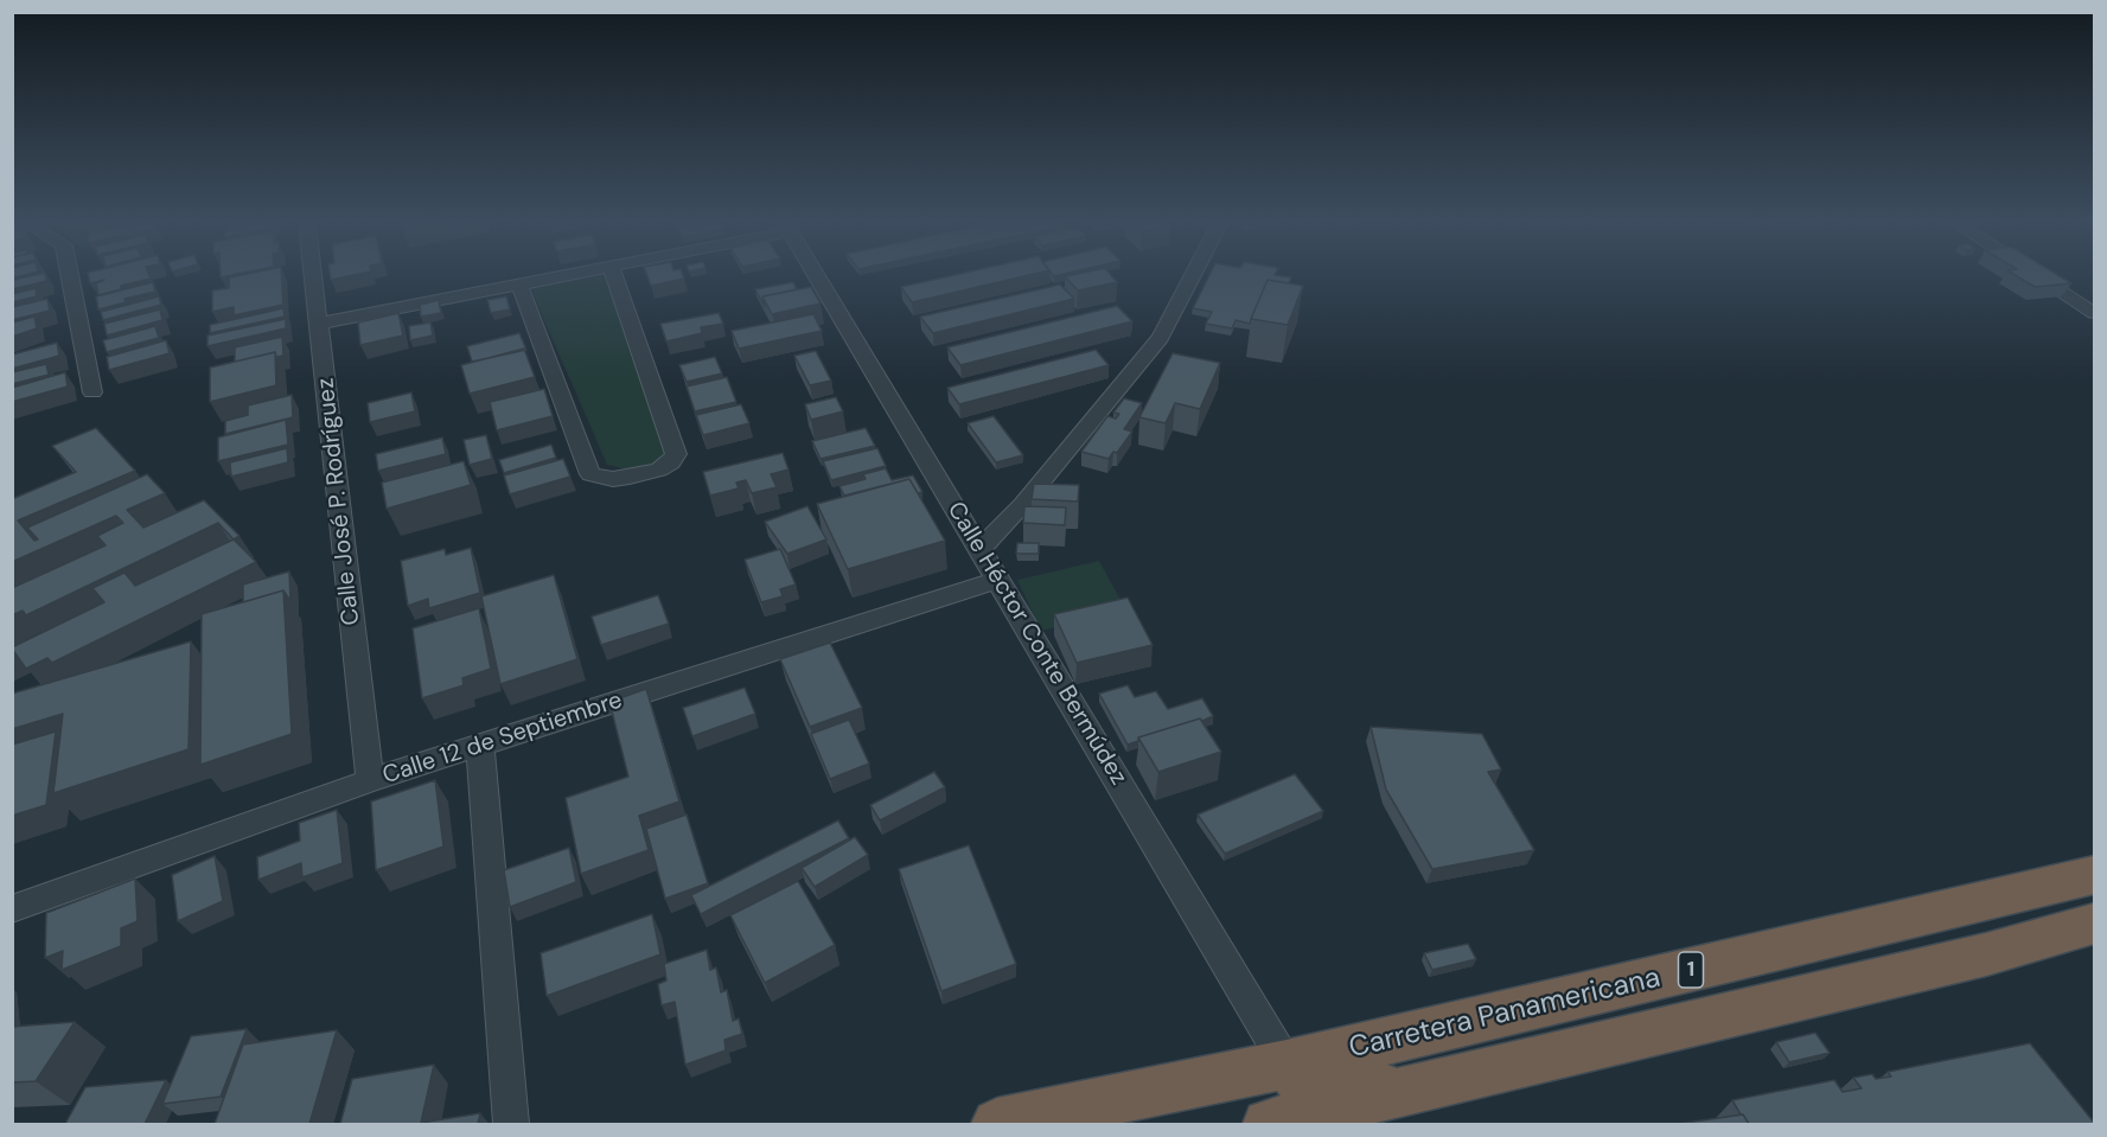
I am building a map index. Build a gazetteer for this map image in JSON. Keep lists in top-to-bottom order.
{
  "streets": {
    "highway": ["1", "Carretera Panamericana"],
    "street": ["Calle José P. Rodríguez", "Calle Héctor Conte Bermúdez", "Calle 12 de Septiembre"]
  },
  "crossings": [
    ["Calle José P. Rodríguez", "Calle 12 de Septiembre"],
    ["Calle Héctor Conte Bermúdez", "Calle 12 de Septiembre"],
    ["Calle Héctor Conte Bermúdez", "Carretera Panamericana"]
  ]
}
